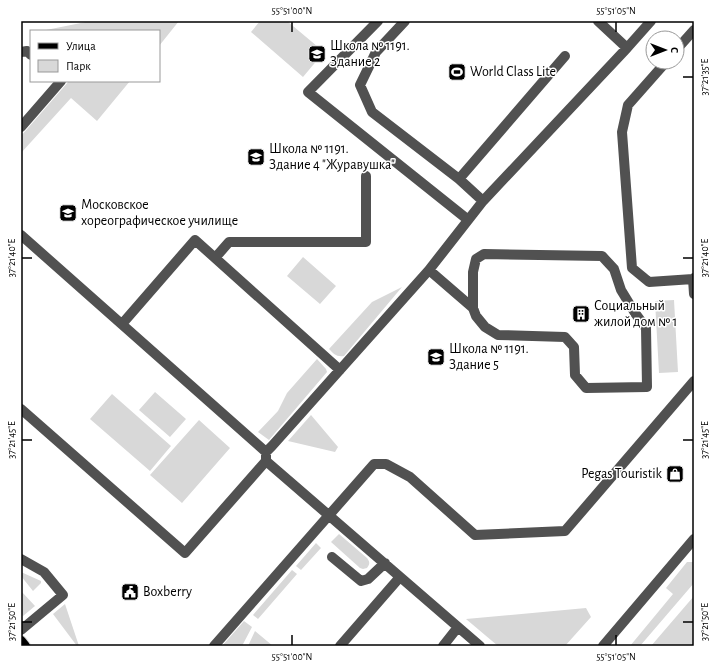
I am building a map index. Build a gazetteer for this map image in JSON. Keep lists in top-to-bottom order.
{
  "places": {
    "school or university": [
      "Школа № 1191. Здание 2",
      "Школа № 1191. Здание 4 \"Журавушка\"",
      "Московское хореографическое училище",
      "Школа № 1191. Здание 5"
    ],
    "sports": ["World Class Lite"],
    "building": ["Социальный жилой дом № 1"],
    "shop": ["Pegas Touristik"],
    "public building": ["Boxberry"]
  },
  "legend": ["Улица", "Парк"],
  "north": "right",
  "coordinates": [
    "55°51'00\"N",
    "55°51'05\"N",
    "37°21'35\"E",
    "37°21'40\"E",
    "37°21'45\"E",
    "37°21'50\"E"
  ]
}
